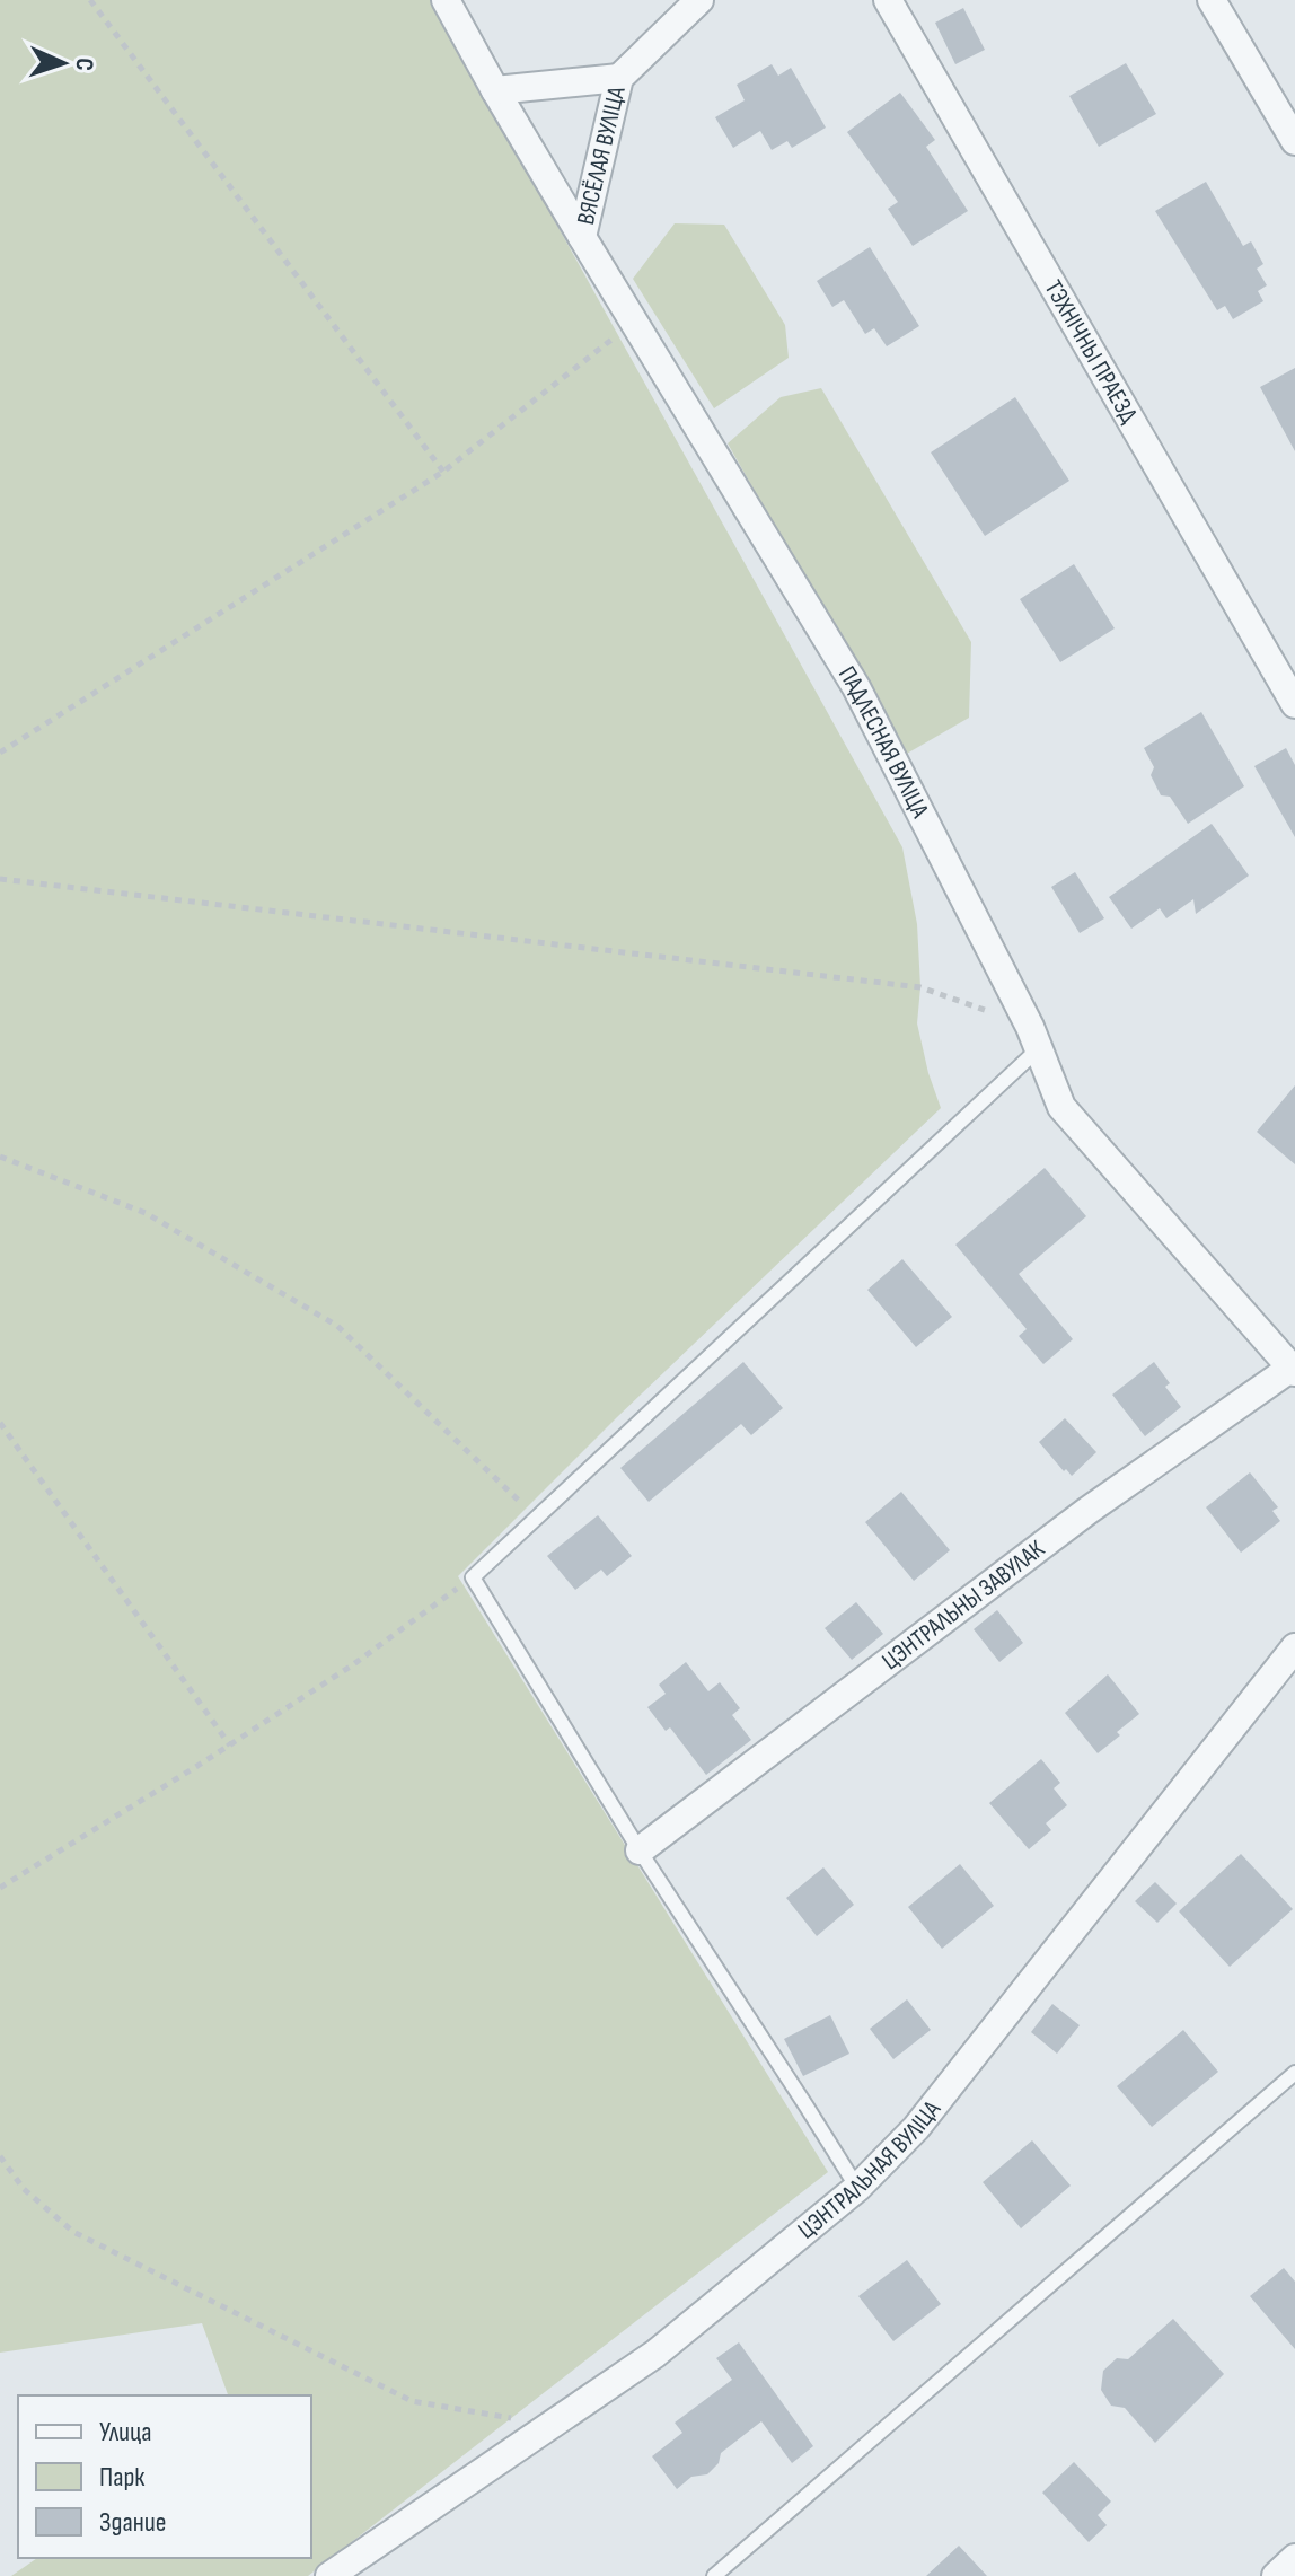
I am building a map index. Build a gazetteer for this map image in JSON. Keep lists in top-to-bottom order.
{
  "streets": {
    "street": [
      "ВЯСЁЛАЯ ВУЛІЦА",
      "ТЭХНІЧНЫ ПРАЕЗД",
      "ПАДЛЕСНАЯ ВУЛІЦА",
      "ЦЭНТРАЛЬНЫ ЗАВУЛАК",
      "ЦЭНТРАЛЬНАЯ ВУЛІЦА"
    ]
  },
  "crossings": [
    ["ВЯСЁЛАЯ ВУЛІЦА", "ПАДЛЕСНАЯ ВУЛІЦА"],
    ["ПАДЛЕСНАЯ ВУЛІЦА", "ЦЭНТРАЛЬНЫ ЗАВУЛАК"]
  ],
  "legend": ["Улица", "Парк", "Здание"],
  "north": "right"
}
